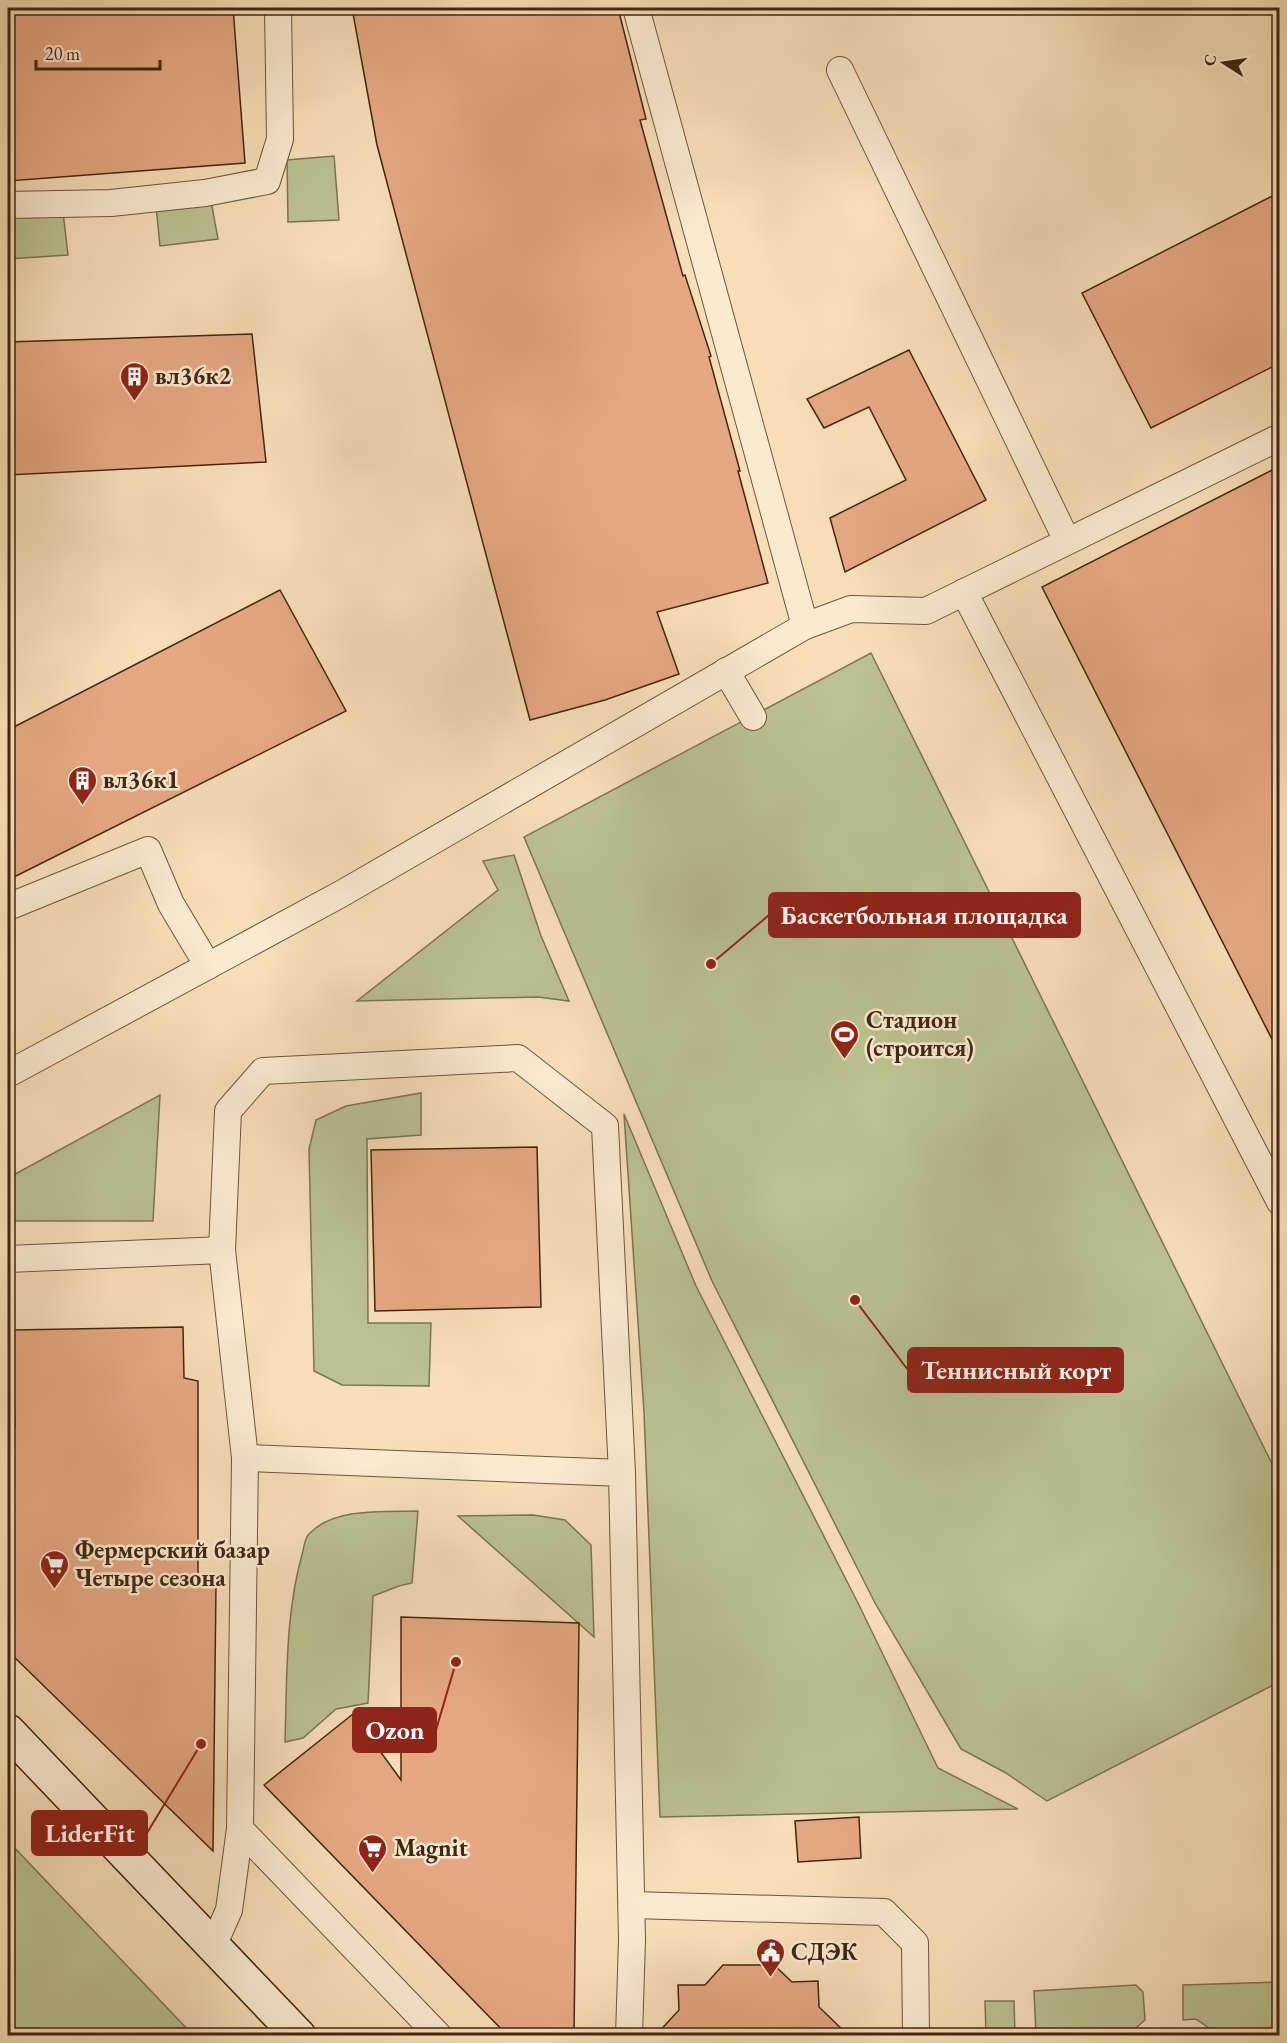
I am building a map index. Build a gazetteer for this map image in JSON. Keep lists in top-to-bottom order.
{
  "places": {
    "building": ["вл36к2", "вл36к1"],
    "other": [
      "Баскетбольная площадка",
      "Теннисный корт",
      "Ozon",
      "LiderFit"
    ],
    "sports": ["Стадион (строится)"],
    "supermarket": ["Фермерский базар Четыре сезона", "Magnit"],
    "public building": ["СДЭК"]
  },
  "scale_bar": "20 m",
  "north": "left"
}
